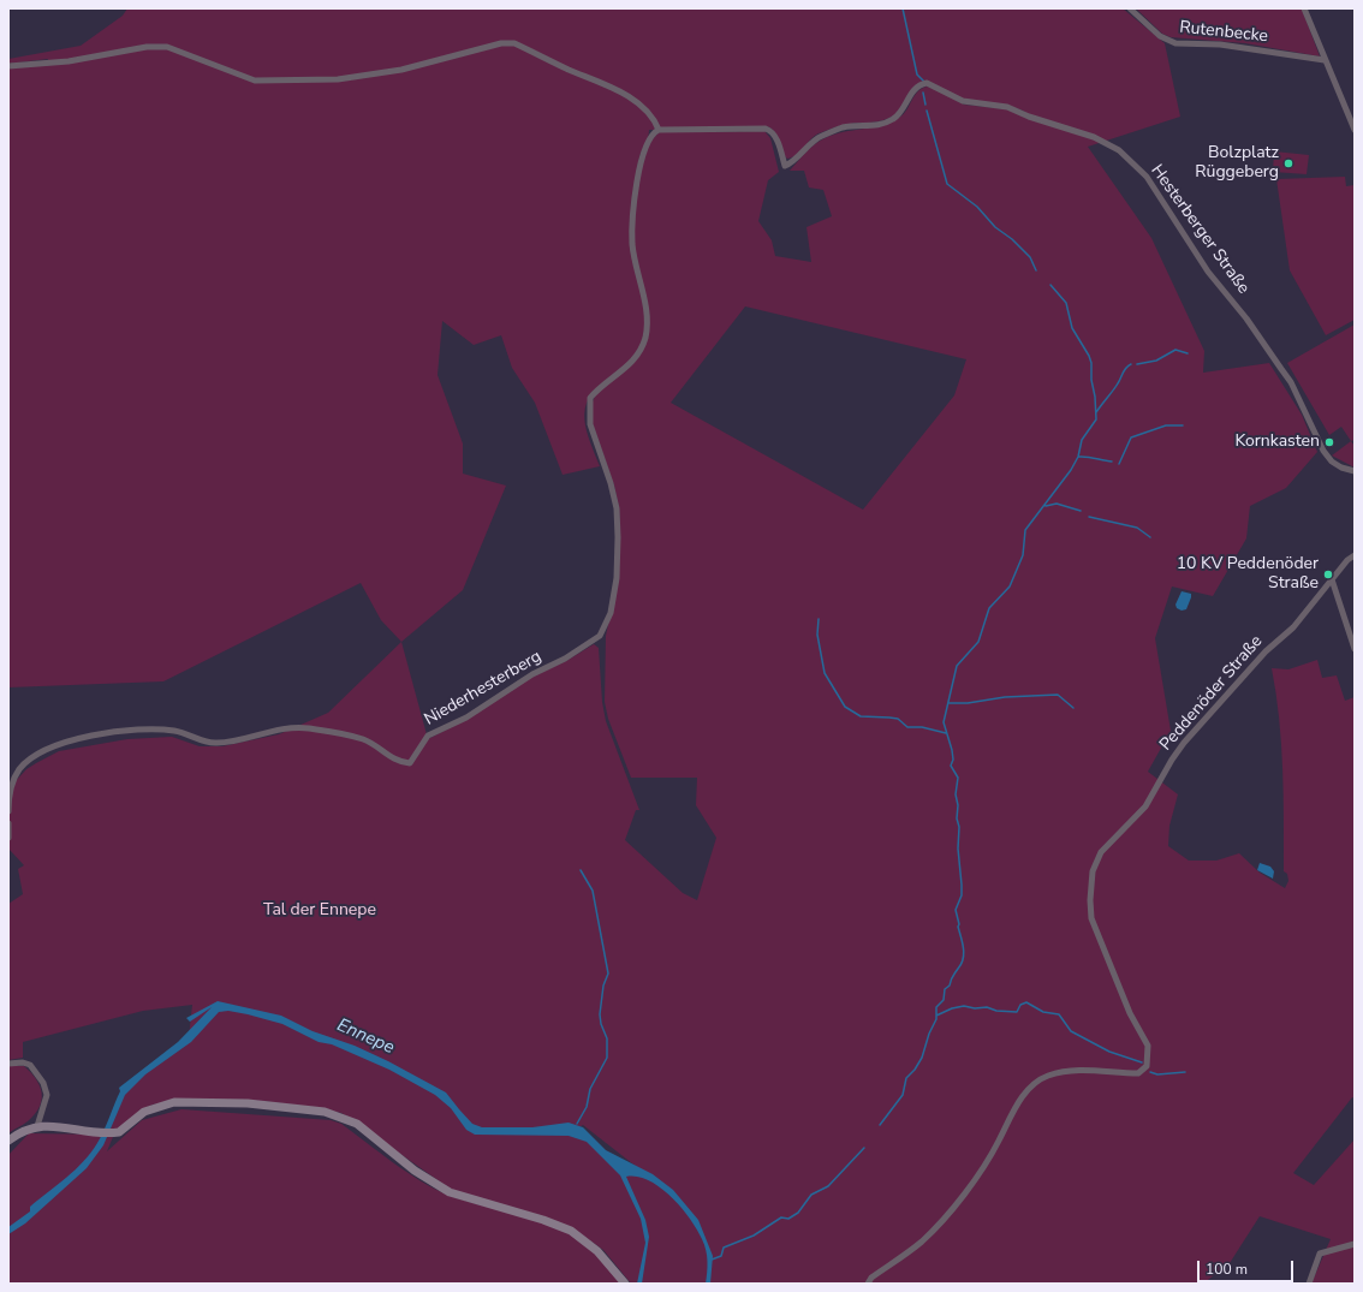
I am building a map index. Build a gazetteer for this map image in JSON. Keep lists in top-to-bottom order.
{
  "streets": {
    "street": [
      "Rutenbecke",
      "Hesterberger Straße",
      "Niederhesterberg",
      "Peddenöder Straße"
    ]
  },
  "crossings": [
    ["Hesterberger Straße", "Niederhesterberg"]
  ],
  "water": ["Ennepe"],
  "parks": ["Tal der Ennepe"],
  "places": ["Bolzplatz Rüggeberg", "Kornkasten", "10 KV Peddenöder Straße"],
  "scale_bar": "100 m"
}
